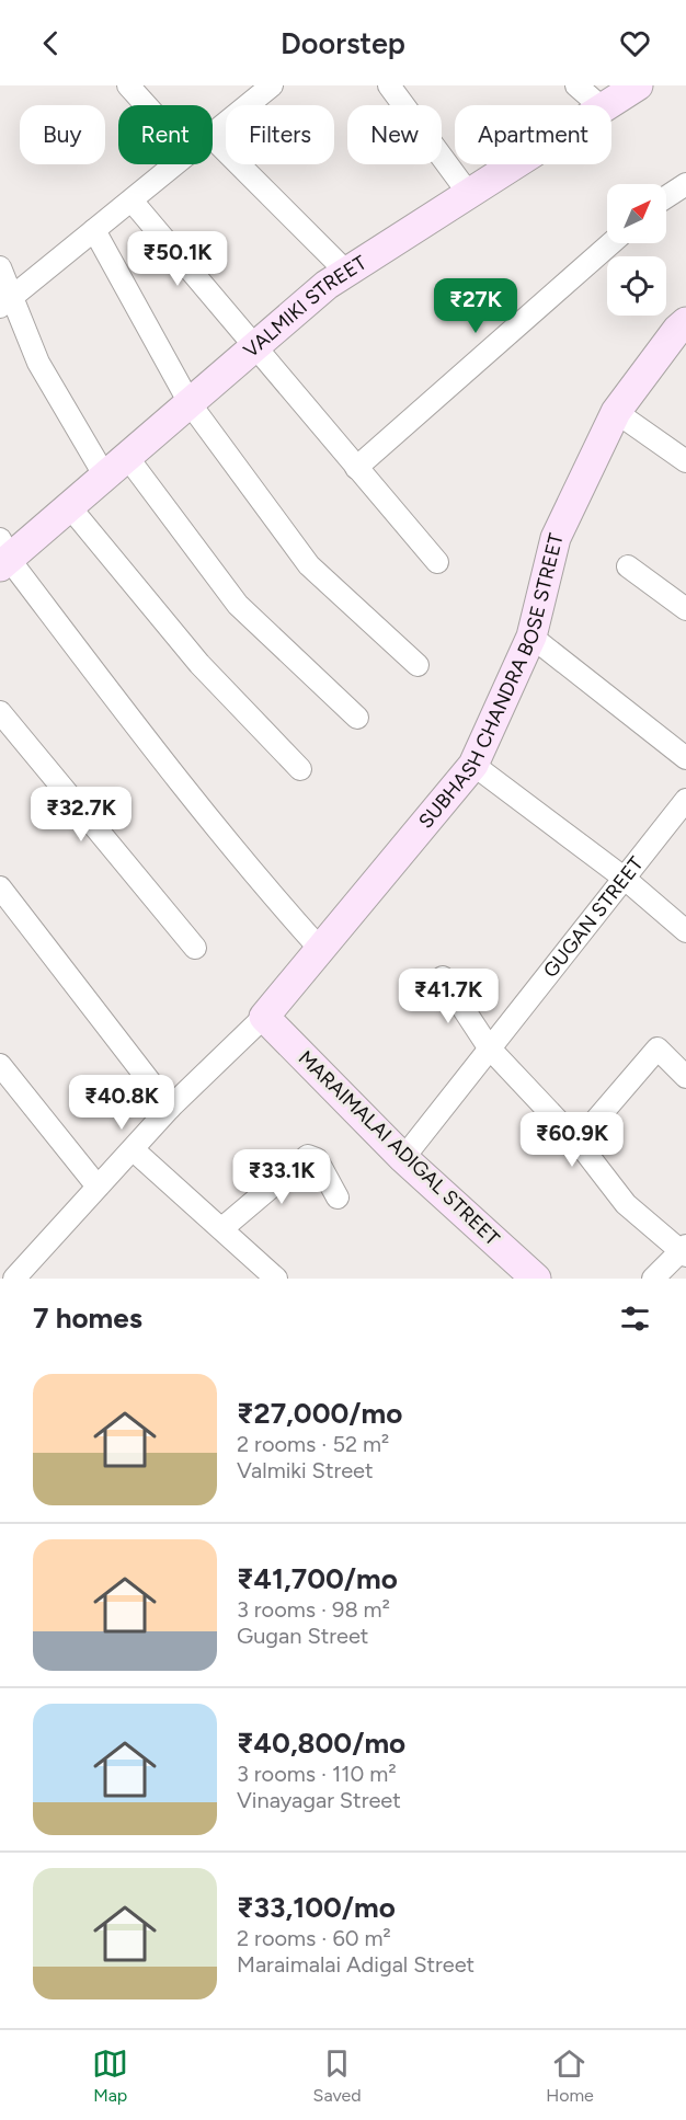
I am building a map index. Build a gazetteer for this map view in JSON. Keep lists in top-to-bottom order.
{
  "streets": {
    "street": [
      "VALMIKI STREET",
      "SUBHASH CHANDRA BOSE STREET",
      "GUGAN STREET",
      "MARAIMALAI ADIGAL STREET"
    ]
  },
  "crossings": [
    ["SUBHASH CHANDRA BOSE STREET", "MARAIMALAI ADIGAL STREET"],
    ["GUGAN STREET", "MARAIMALAI ADIGAL STREET"]
  ],
  "north": "top right",
  "page": {
    "header": "Doorstep",
    "chip": [
      "Buy",
      "Rent",
      "Filters",
      "New",
      "Apartment"
    ],
    "price": [
      "₹50.1K",
      "₹27K",
      "₹32.7K",
      "₹41.7K",
      "₹40.8K",
      "₹60.9K",
      "₹33.1K"
    ],
    "heading": "7 homes",
    "list": [
      {
        "name": "₹27,000/mo",
        "note": "2 rooms · 52 m² · Valmiki Street"
      },
      {
        "name": "₹41,700/mo",
        "note": "3 rooms · 98 m² · Gugan Street"
      },
      {
        "name": "₹40,800/mo",
        "note": "3 rooms · 110 m² · Vinayagar Street"
      },
      {
        "name": "₹33,100/mo",
        "note": "2 rooms · 60 m² · Maraimalai Adigal Street"
      }
    ],
    "tabs": ["Map", "Saved", "Home"]
  }
}
